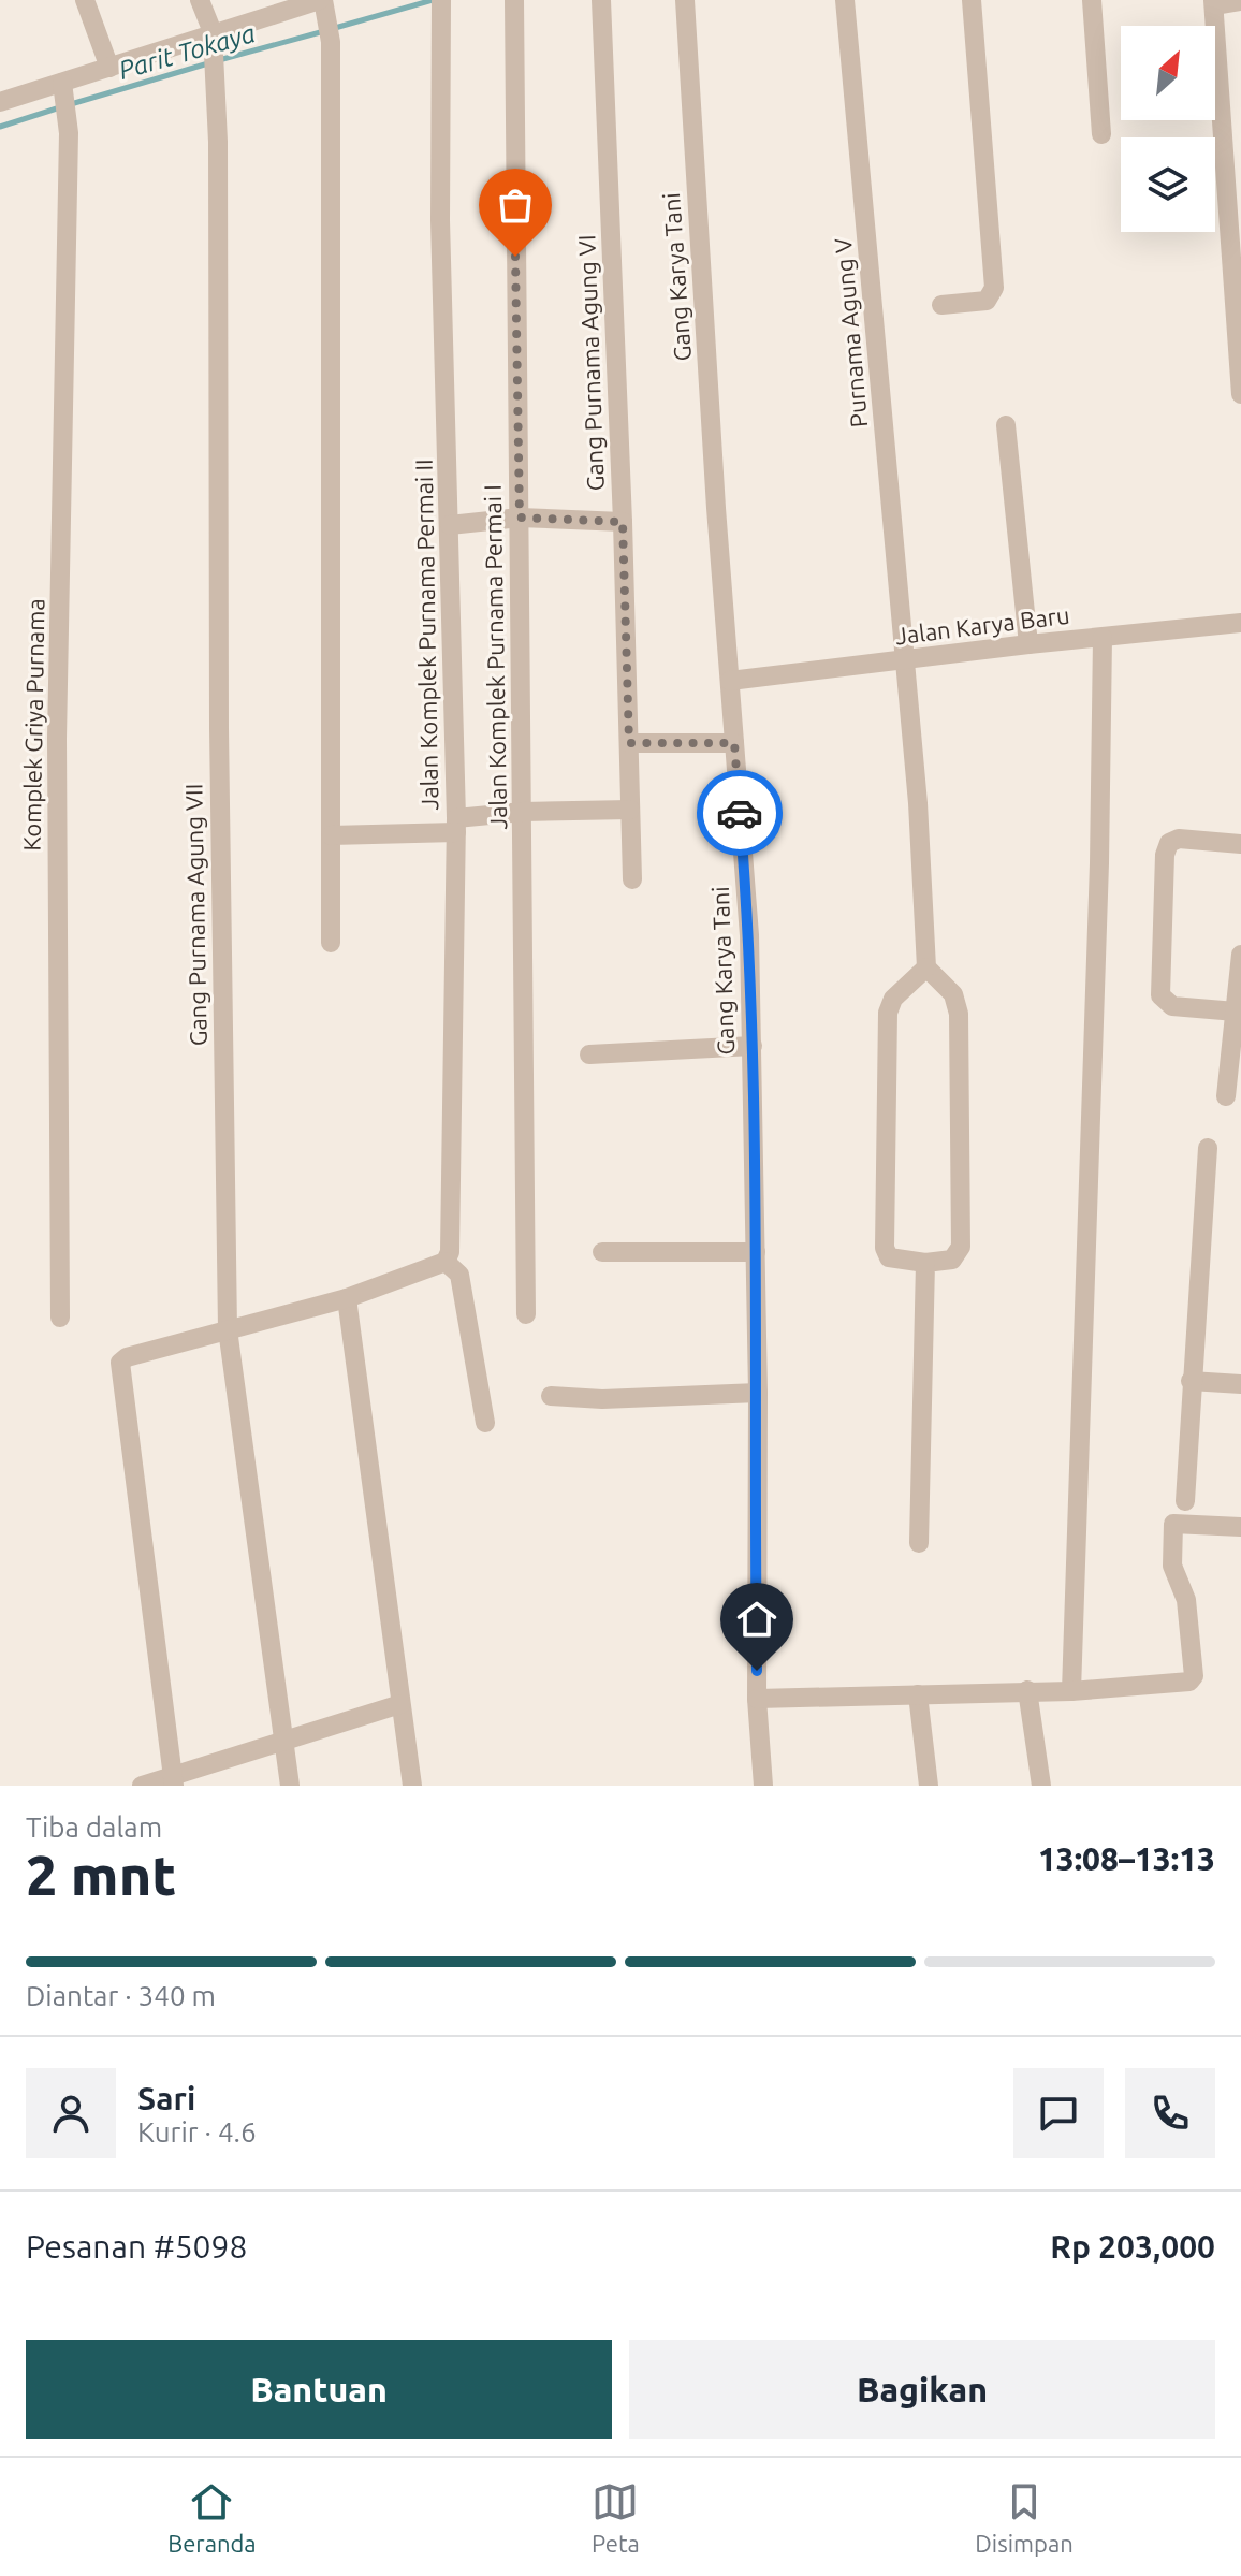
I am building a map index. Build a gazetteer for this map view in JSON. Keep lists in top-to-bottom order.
{
  "streets": {
    "street": [
      "Gang Karya Tani",
      "Purnama Agung V",
      "Gang Purnama Agung VI",
      "Jalan Karya Baru",
      "Jalan Komplek Purnama Permai II",
      "Jalan Komplek Purnama Permai I",
      "Komplek Griya Purnama",
      "Gang Purnama Agung VII"
    ]
  },
  "crossings": [
    ["Gang Karya Tani", "Jalan Karya Baru"],
    ["Purnama Agung V", "Jalan Karya Baru"]
  ],
  "water": ["Parit Tokaya"],
  "north": "top right",
  "page": {
    "heading": ["2 mnt", "Tiba dalam", "13:08–13:13"],
    "panel": [
      "Sari",
      "Kurir · 4.6",
      "Pesanan #5098",
      "Rp 203,000"
    ],
    "bar": "Diantar · 340 m",
    "buttons": ["Bantuan", "Bagikan"],
    "tabs": ["Beranda", "Peta", "Disimpan"]
  }
}
